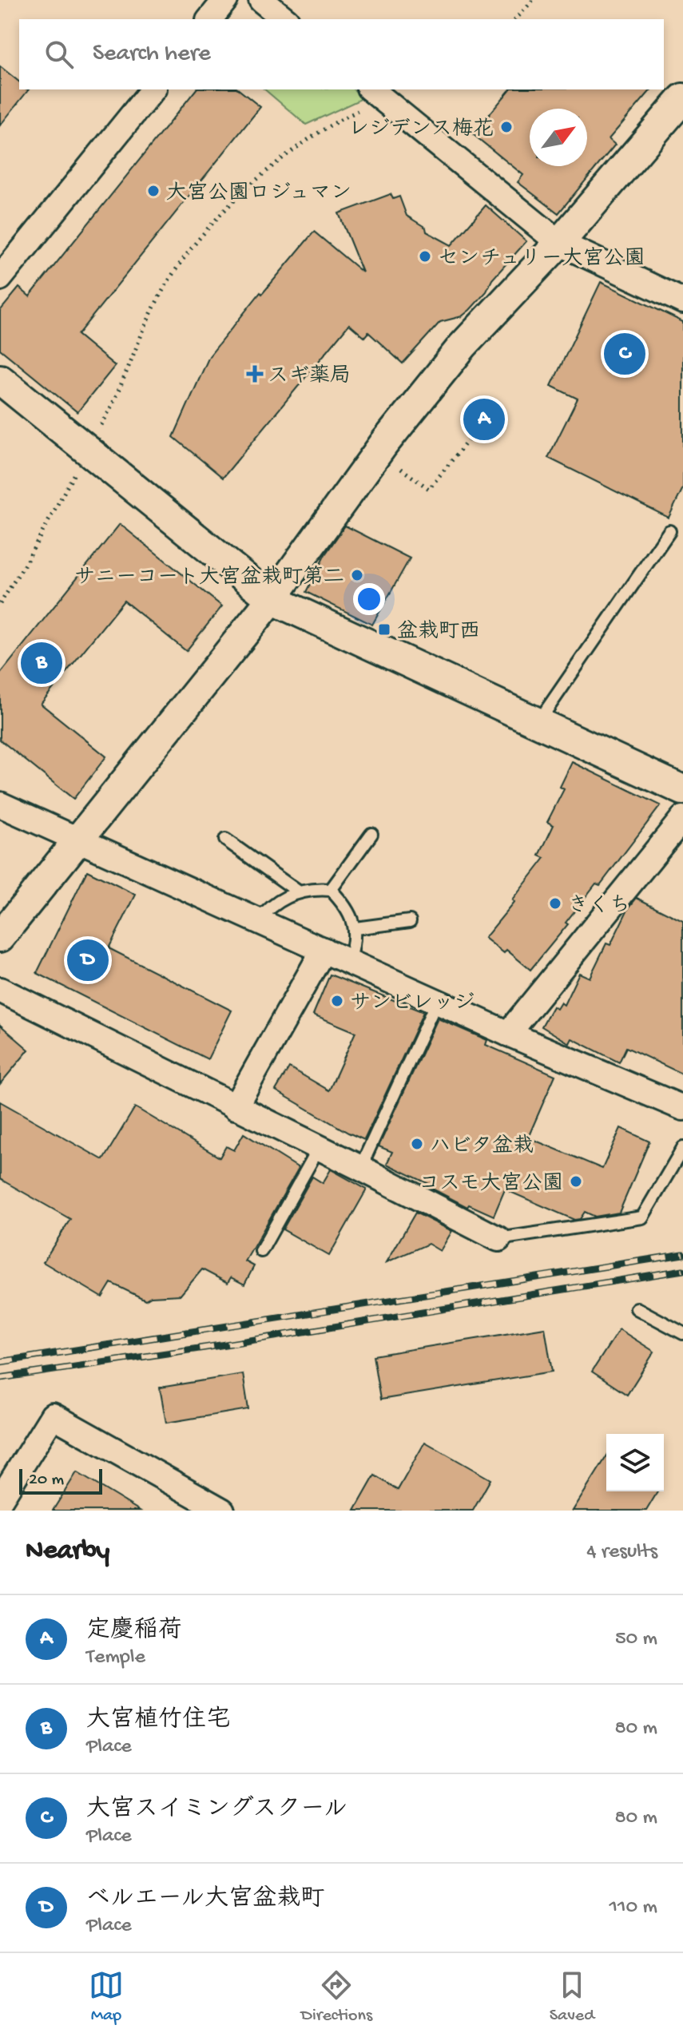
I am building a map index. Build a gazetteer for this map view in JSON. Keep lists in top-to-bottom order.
{
  "places": {
    "other": [
      "レジデンス梅花",
      "大宮公園ロジュマン",
      "センチュリー大宮公園",
      "サニーコート大宮盆栽町第二",
      "きくち",
      "サンビレッジ",
      "ハビタ盆栽",
      "コスモ大宮公園"
    ],
    "health": ["スギ薬局"],
    "transit": ["盆栽町西"]
  },
  "scale_bar": "20 m",
  "north": "top right",
  "page": {
    "search": "Search here",
    "pins": [
      "C",
      "A",
      "B",
      "D"
    ],
    "scale": "20 m",
    "heading": ["Nearby", "4 results"],
    "list": [
      {
        "mark": "A",
        "name": "定慶稲荷",
        "note": "Temple",
        "value": "50 m"
      },
      {
        "mark": "B",
        "name": "大宮植竹住宅",
        "note": "Place",
        "value": "80 m"
      },
      {
        "mark": "C",
        "name": "大宮スイミングスクール",
        "note": "Place",
        "value": "80 m"
      },
      {
        "mark": "D",
        "name": "ベルエール大宮盆栽町",
        "note": "Place",
        "value": "110 m"
      }
    ],
    "nav": ["Map", "Directions", "Saved"]
  }
}
